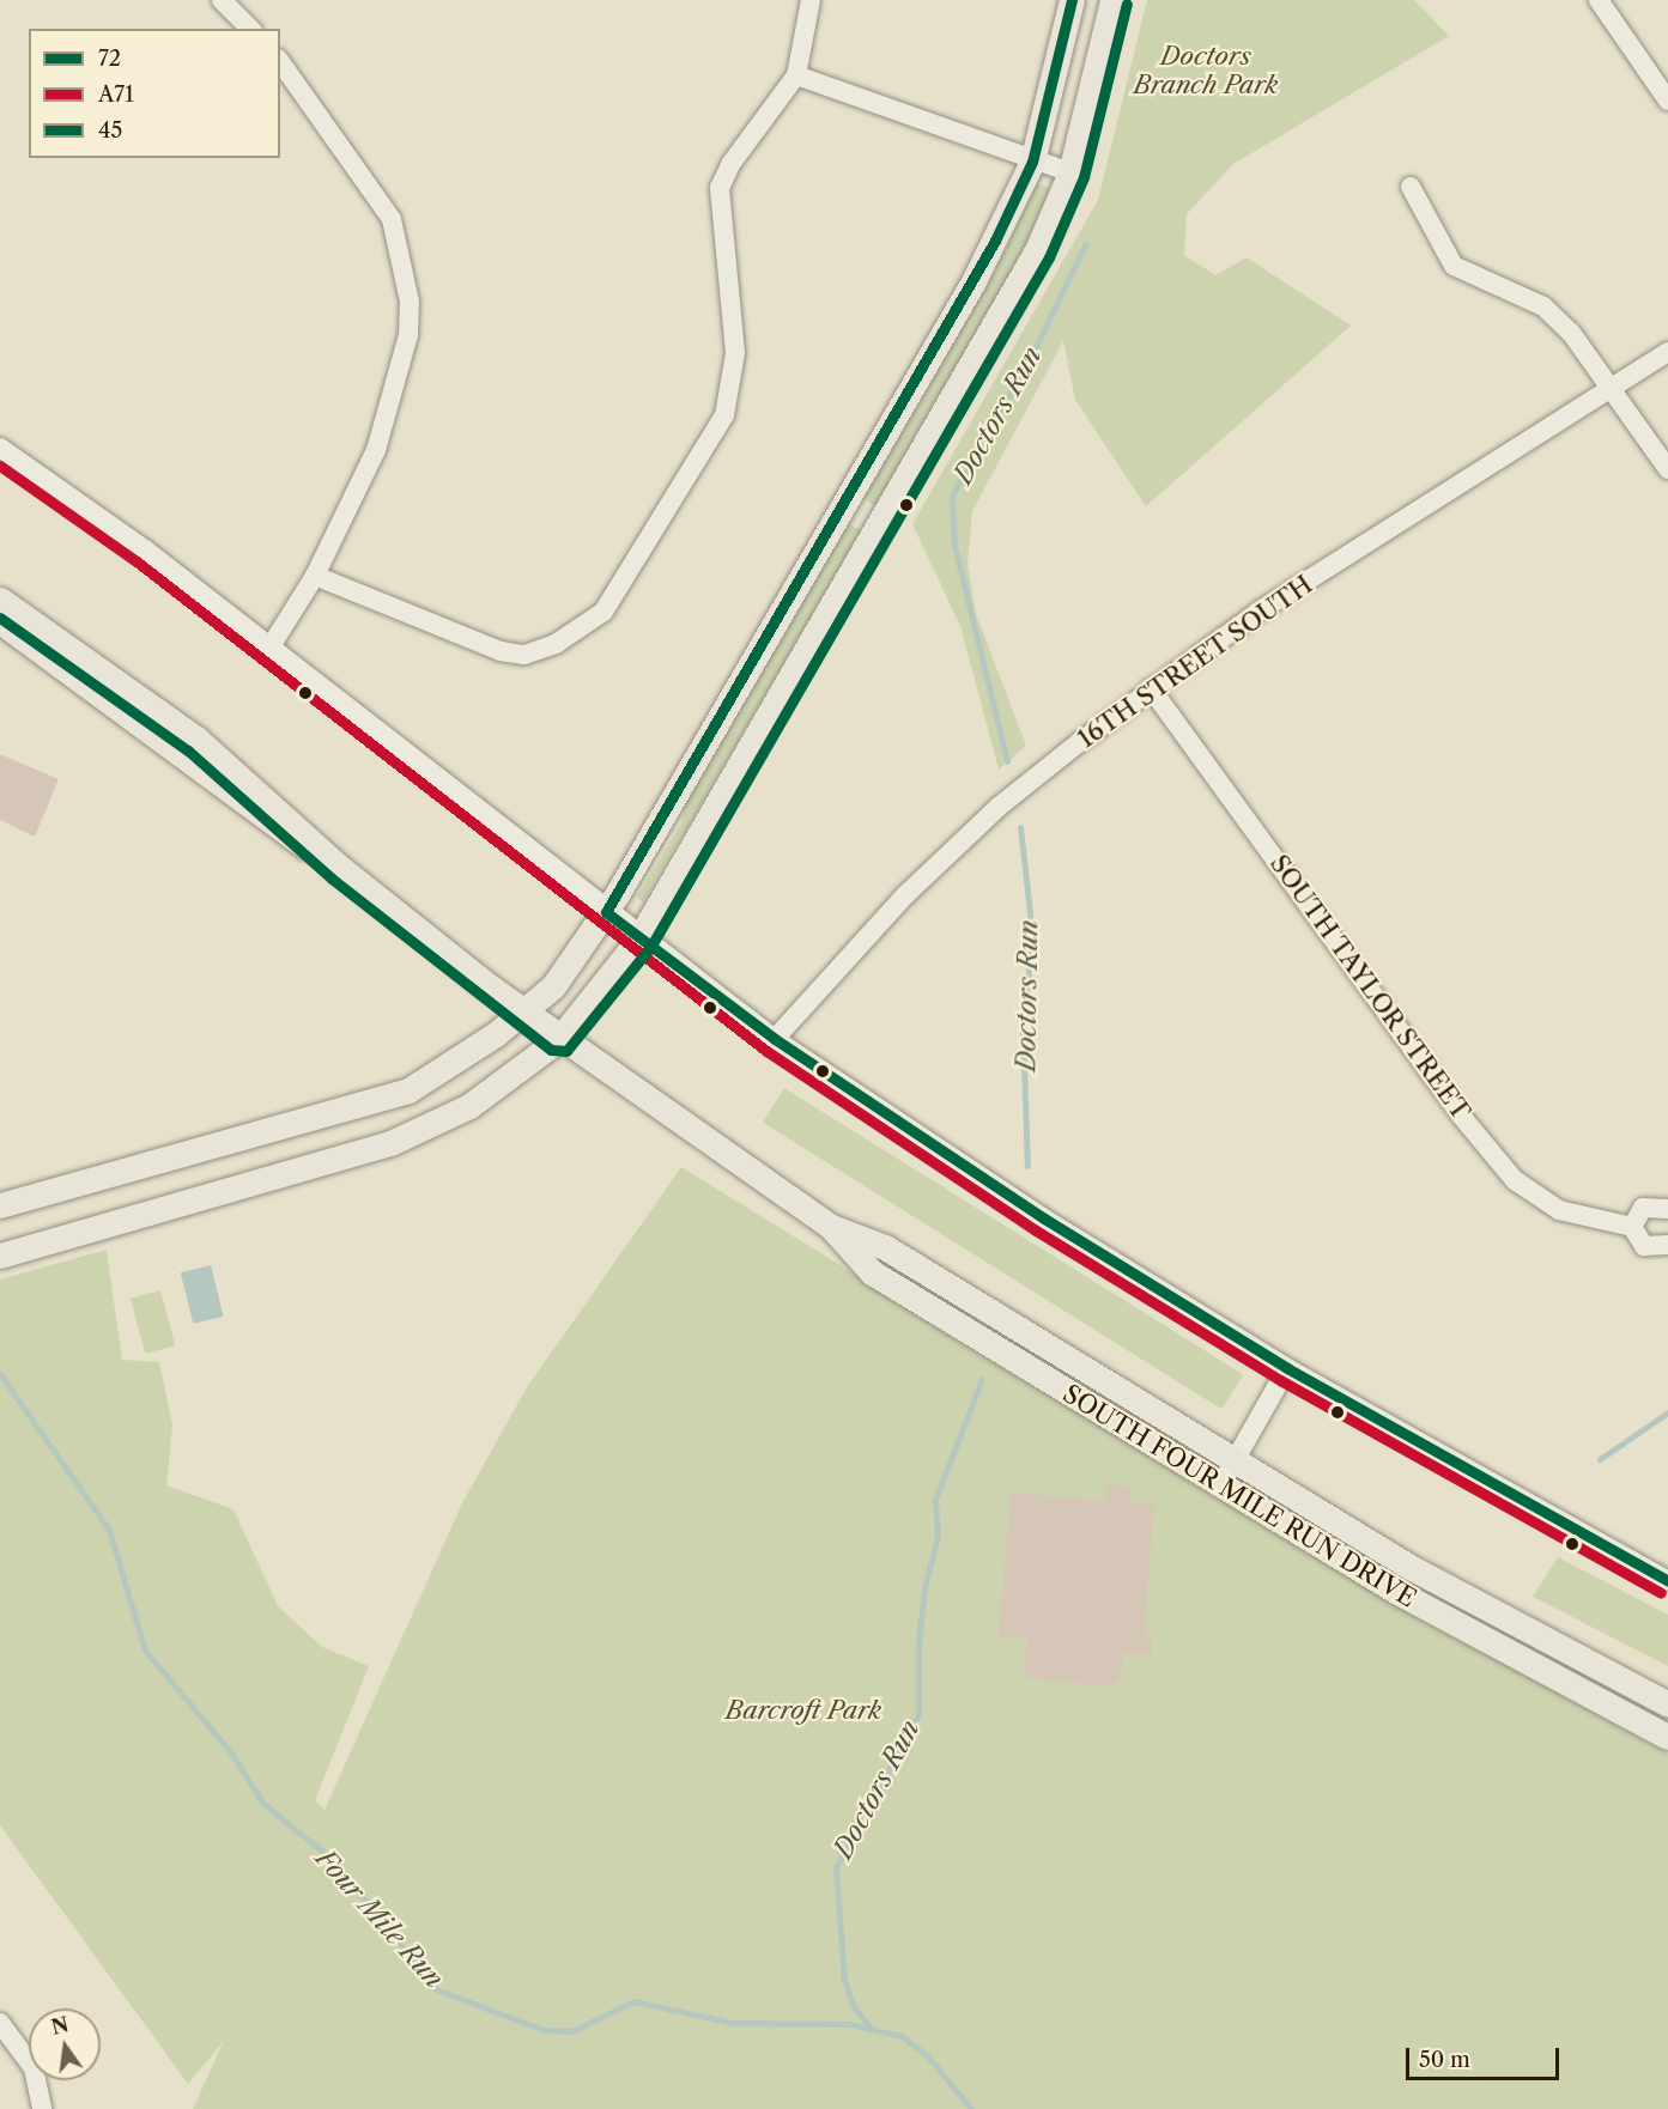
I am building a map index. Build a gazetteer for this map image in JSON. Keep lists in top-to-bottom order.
{
  "streets": {
    "main road": ["SOUTH FOUR MILE RUN DRIVE"],
    "street": ["16TH STREET SOUTH", "SOUTH TAYLOR STREET"]
  },
  "crossings": [
    ["16TH STREET SOUTH", "SOUTH TAYLOR STREET"]
  ],
  "water": ["Doctors Run", "Four Mile Run"],
  "parks": ["Doctors Branch Park", "Barcroft Park"],
  "lines": ["transit line 72", "transit line 45", "transit line A71"],
  "legend": ["72", "A71", "45"],
  "scale_bar": "50 m",
  "north": "top"
}
